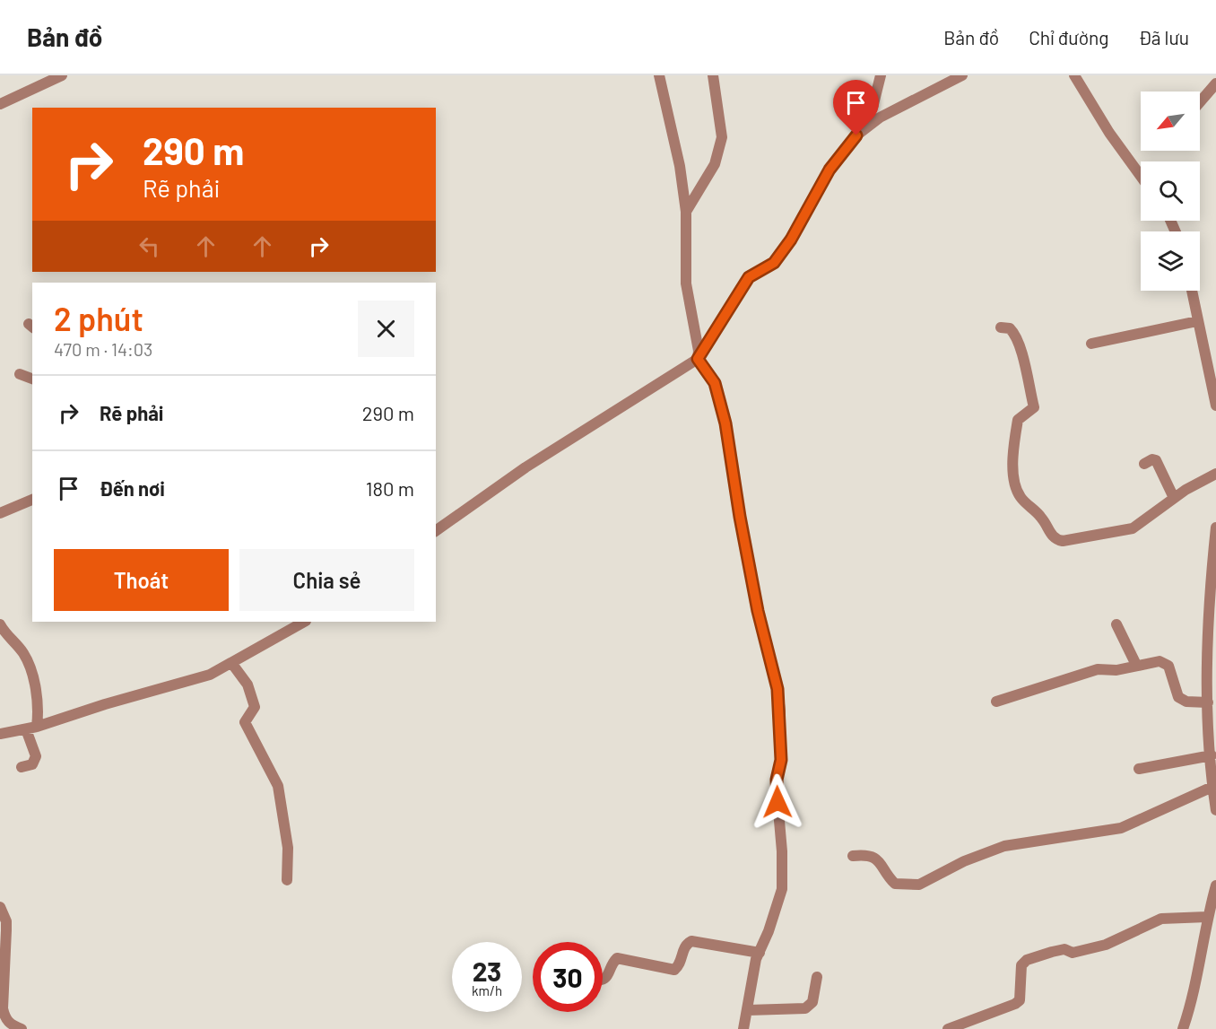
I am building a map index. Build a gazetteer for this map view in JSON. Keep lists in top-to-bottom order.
{
  "north": "bottom left",
  "page": {
    "header": "Bản đồ",
    "nav": ["Bản đồ", "Chỉ đường", "Đã lưu"],
    "turn": ["290 m", "Rẽ phải"],
    "heading": ["2 phút", "470 m · 14:03"],
    "list": [
      {
        "name": "Rẽ phải",
        "value": "290 m"
      },
      {
        "name": "Đến nơi",
        "value": "180 m"
      }
    ],
    "buttons": ["Thoát", "Chia sẻ"],
    "speed": "23 km/h",
    "limit": "30"
  }
}
